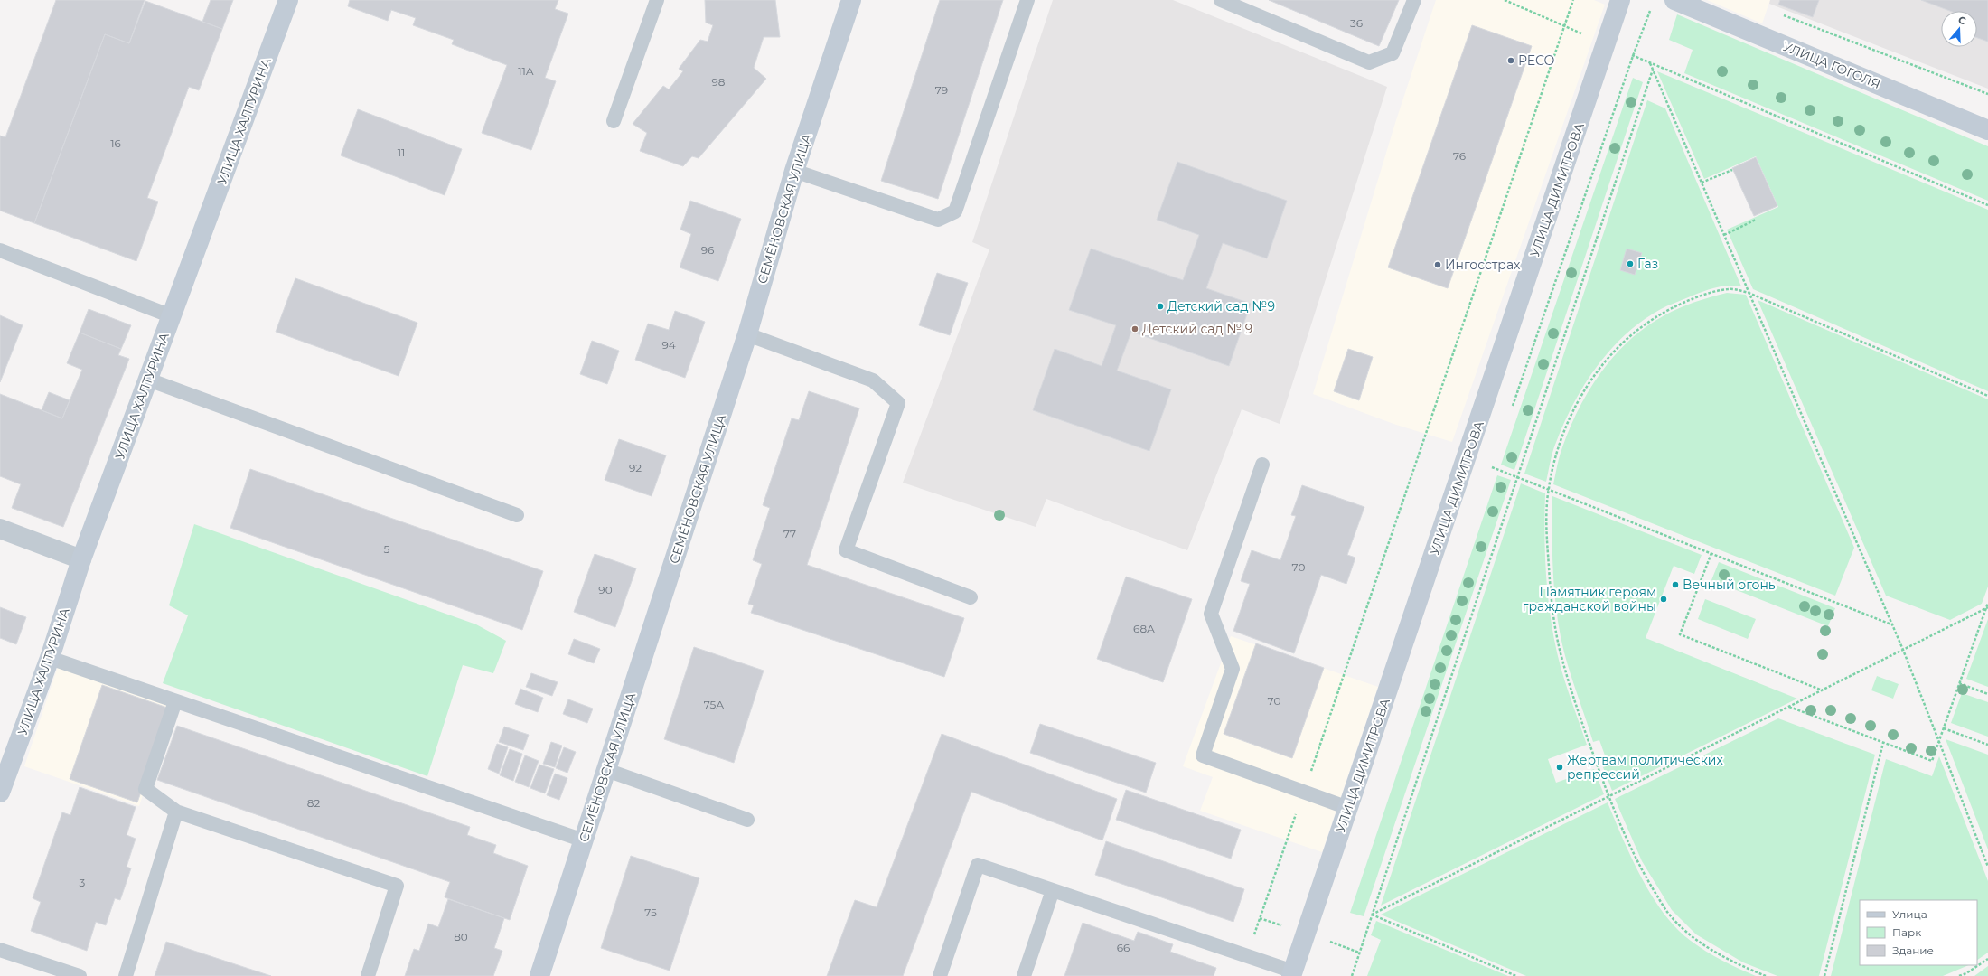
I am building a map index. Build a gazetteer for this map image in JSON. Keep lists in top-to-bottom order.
{
  "streets": {
    "street": [
      "УЛИЦА ГОГОЛЯ",
      "УЛИЦА ХАЛТУРИНА",
      "УЛИЦА ДИМИТРОВА",
      "СЕМЁНОВСКАЯ УЛИЦА"
    ]
  },
  "places": [
    "РЕСО",
    "Газ",
    "Ингосстрах",
    "Детский сад №9",
    "Детский сад № 9",
    "Вечный огонь",
    "Памятник героям гражданской войны",
    "Жертвам политических репрессий"
  ],
  "house_numbers": [
    "36",
    "11А",
    "98",
    "79",
    "16",
    "11",
    "76",
    "96",
    "94",
    "92",
    "77",
    "5",
    "70",
    "90",
    "68А",
    "70",
    "75А",
    "82",
    "3",
    "75",
    "80",
    "66"
  ],
  "legend": ["Улица", "Парк", "Здание"],
  "north": "top"
}
